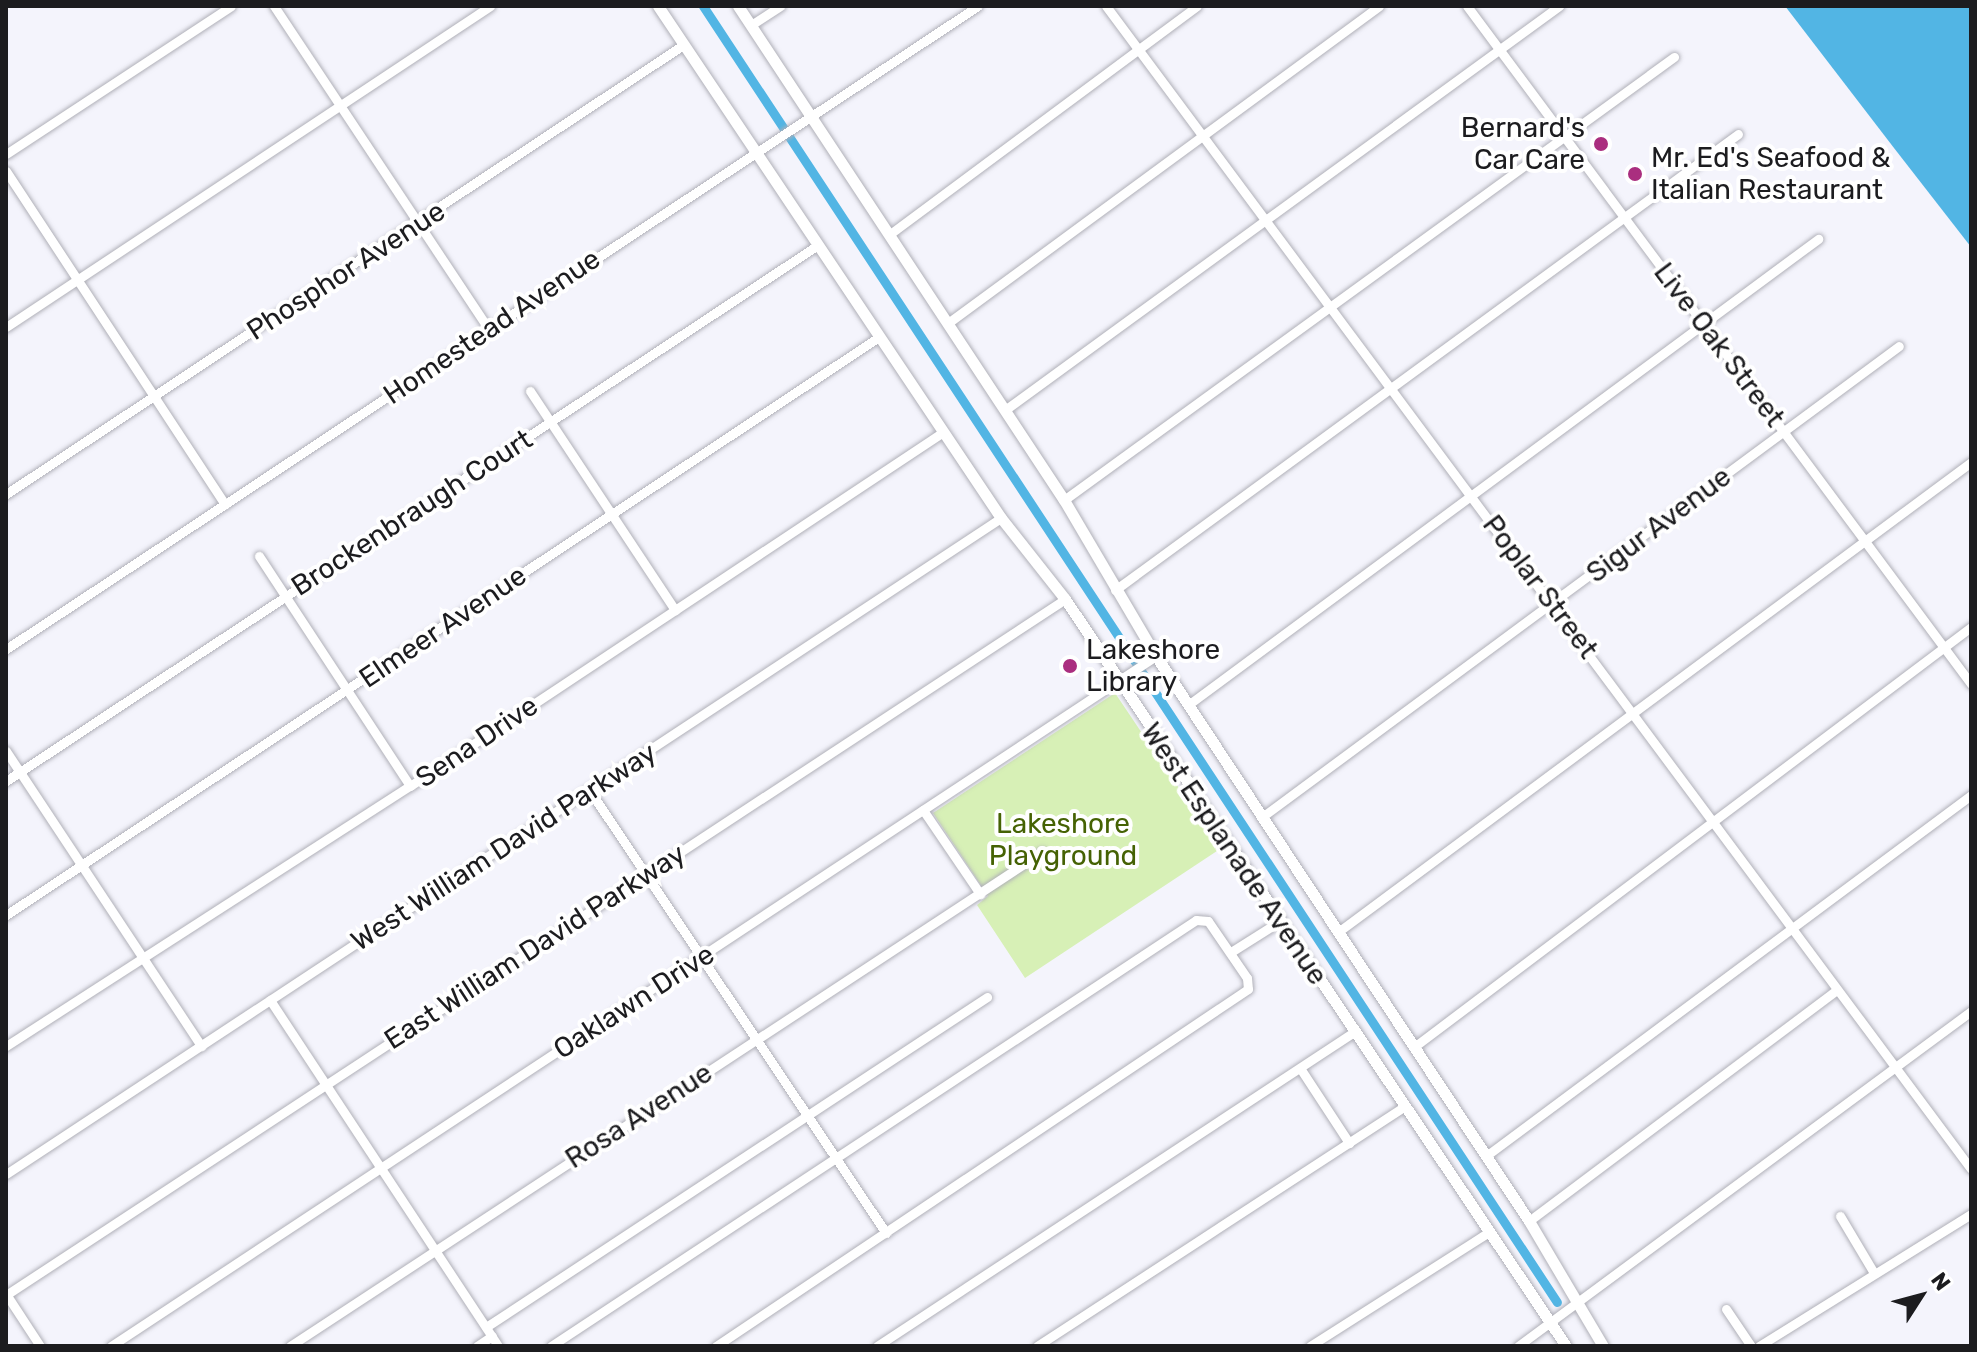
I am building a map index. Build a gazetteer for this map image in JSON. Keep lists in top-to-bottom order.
{
  "streets": {
    "main road": ["West Esplanade Avenue"],
    "street": [
      "Phosphor Avenue",
      "Homestead Avenue",
      "Live Oak Street",
      "Brockenbraugh Court",
      "Sigur Avenue",
      "Poplar Street",
      "Elmeer Avenue",
      "Sena Drive",
      "West William David Parkway",
      "East William David Parkway",
      "Oaklawn Drive",
      "Rosa Avenue"
    ]
  },
  "crossings": [
    ["Phosphor Avenue", "West Esplanade Avenue"],
    ["Homestead Avenue", "West Esplanade Avenue"],
    ["Live Oak Street", "Sigur Avenue"],
    ["Brockenbraugh Court", "West Esplanade Avenue"],
    ["Sigur Avenue", "Poplar Street"],
    ["Sigur Avenue", "West Esplanade Avenue"],
    ["Elmeer Avenue", "West Esplanade Avenue"],
    ["Sena Drive", "West Esplanade Avenue"],
    ["West William David Parkway", "West Esplanade Avenue"],
    ["West Esplanade Avenue", "East William David Parkway"],
    ["West Esplanade Avenue", "Oaklawn Drive"]
  ],
  "parks": ["Lakeshore Playground"],
  "places": ["Bernard's Car Care", "Mr. Ed's Seafood & Italian Restaurant", "Lakeshore Library"],
  "north": "top right"
}
